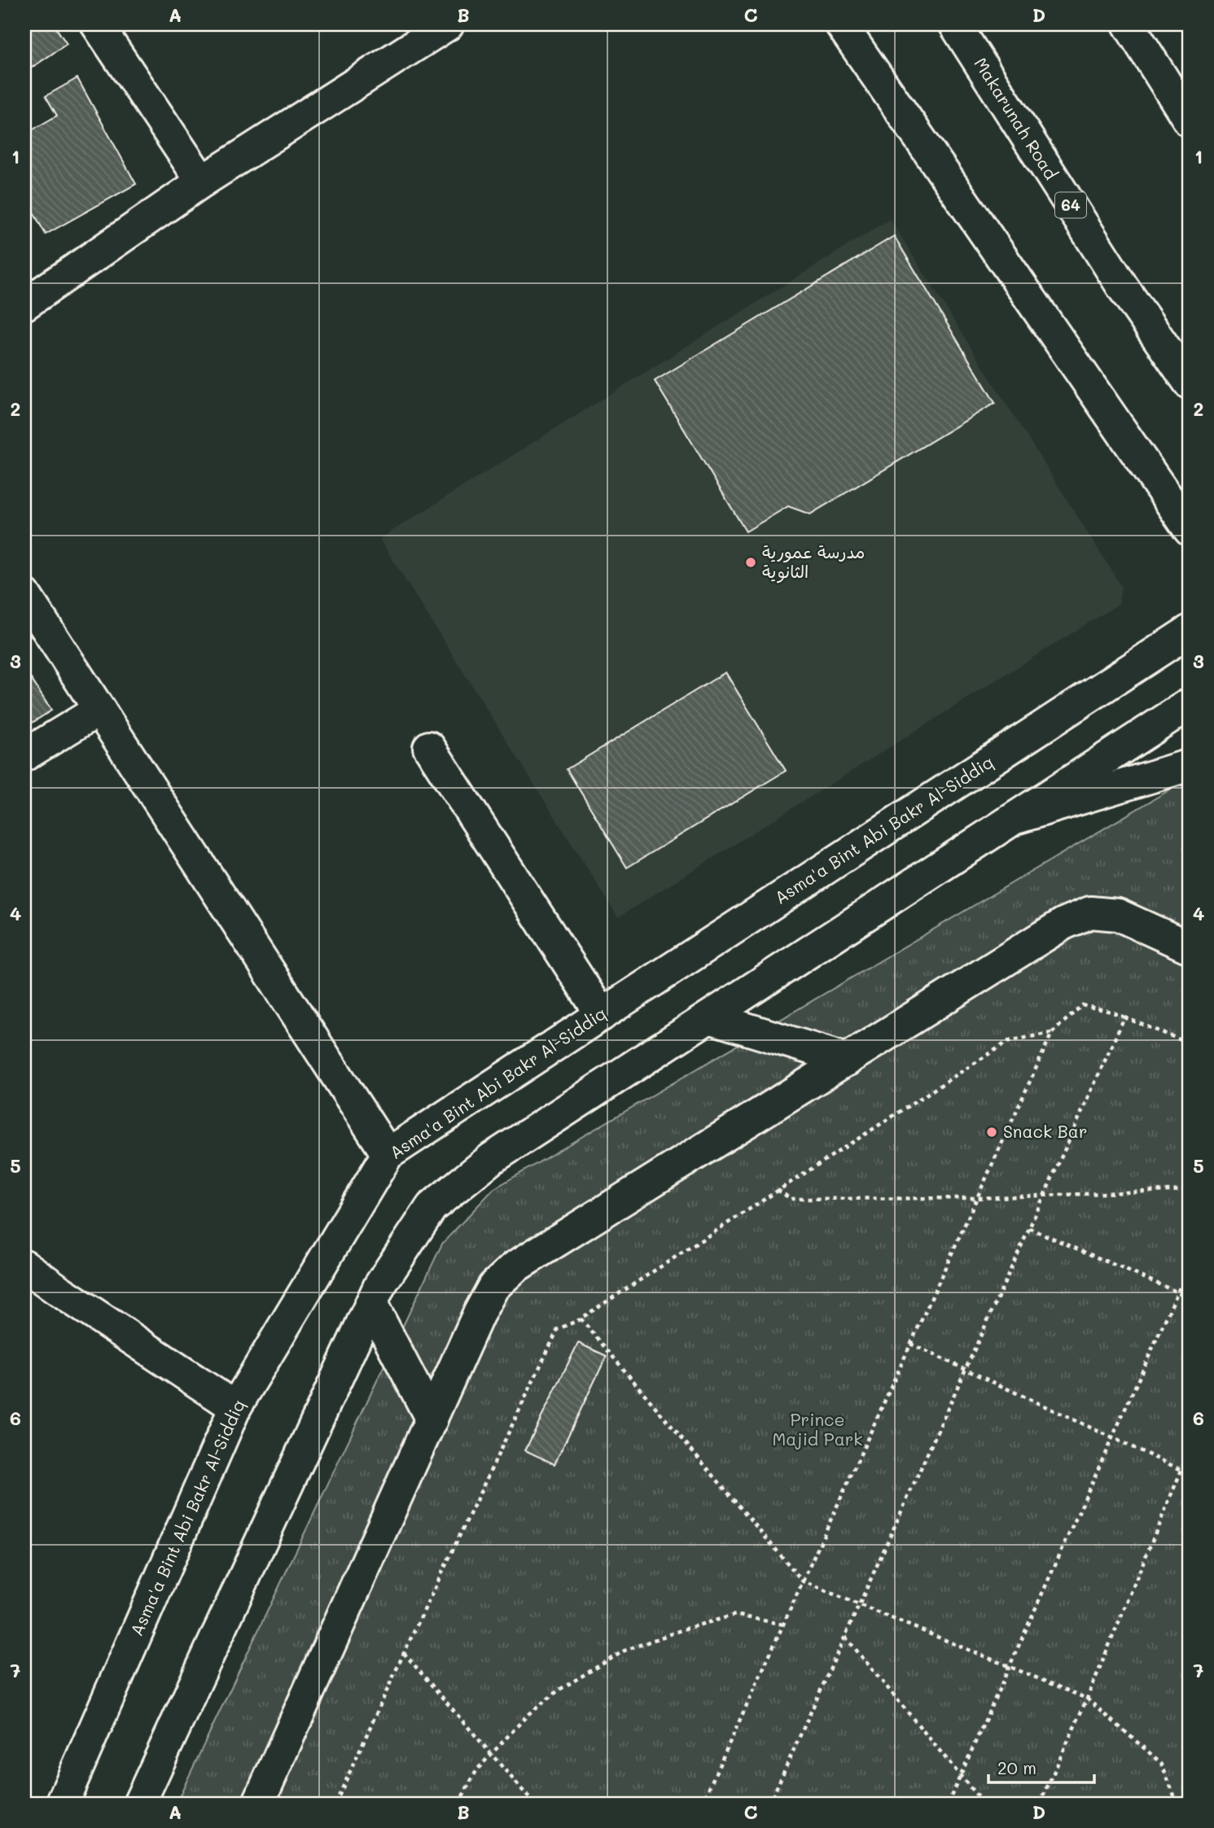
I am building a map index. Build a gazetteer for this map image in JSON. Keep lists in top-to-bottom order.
{
  "streets": {
    "street": ["Makarunah Road", "64", "Asma'a Bint Abi Bakr Al-Siddiq"]
  },
  "parks": ["Prince Majid Park"],
  "places": ["مدرسة عمورية الثانوية", "Snack Bar"],
  "scale_bar": "20 m",
  "grid": {
    "columns": [
      "A",
      "B",
      "C",
      "D"
    ],
    "rows": [
      "1",
      "2",
      "3",
      "4",
      "5",
      "6",
      "7"
    ]
  }
}
